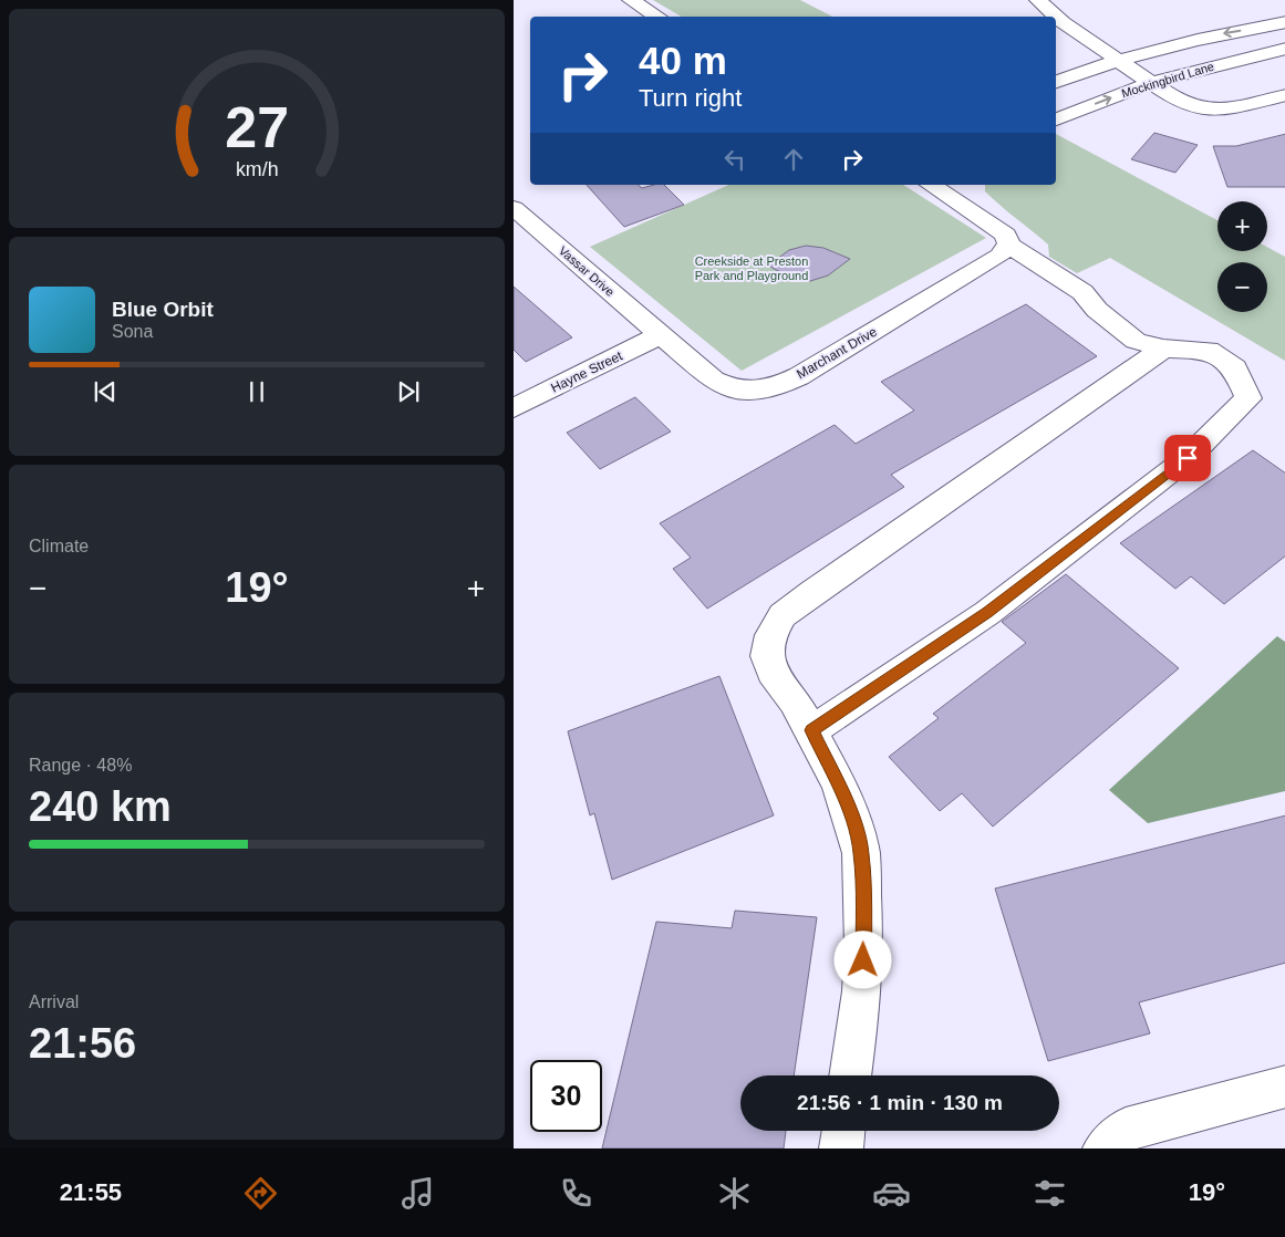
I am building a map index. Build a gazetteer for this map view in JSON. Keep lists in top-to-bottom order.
{
  "streets": {
    "street": [
      "Mockingbird Lane",
      "Vassar Drive",
      "Marchant Drive",
      "Hayne Street"
    ]
  },
  "crossings": [
    ["Vassar Drive", "Marchant Drive"],
    ["Vassar Drive", "Hayne Street"],
    ["Marchant Drive", "Hayne Street"]
  ],
  "parks": ["Creekside at Preston Park and Playground"],
  "page": {
    "turn": ["40 m", "Turn right"],
    "map_buttons": ["+", "−"],
    "song": ["Blue Orbit", "Sona"],
    "tile": [
      "Climate",
      ["Range · 48%", "240 km"],
      ["Arrival", "21:56"]
    ],
    "heat": ["−", "19°", "+"],
    "limit": "30",
    "trip": "21:56 · 1 min · 130 m",
    "tabs": ["21:55", "19°"],
    "gauge": ["27", "km/h"]
  }
}
